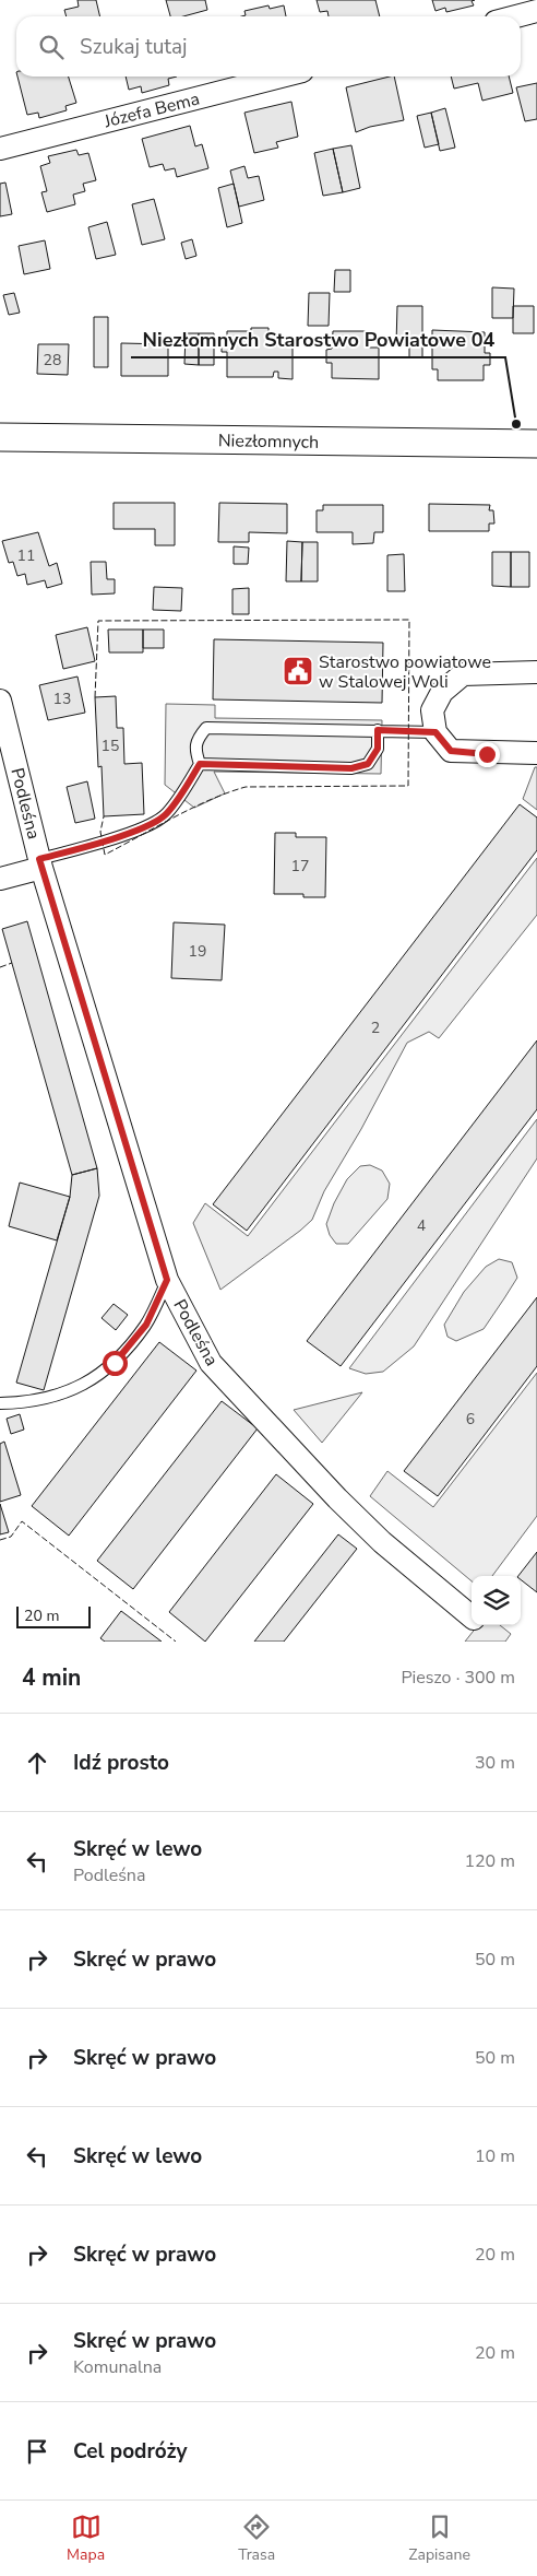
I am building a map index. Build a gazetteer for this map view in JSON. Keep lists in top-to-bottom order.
{
  "streets": {
    "street": ["Józefa Bema", "Niezłomnych", "Podleśna"]
  },
  "places": {
    "other": ["Niezłomnych Starostwo Powiatowe 04"],
    "public building": ["Starostwo powiatowe w Stalowej Woli"]
  },
  "house_numbers": [
    "28",
    "11",
    "13",
    "15",
    "17",
    "19",
    "2",
    "4",
    "6"
  ],
  "scale_bar": "20 m",
  "page": {
    "search": "Szukaj tutaj",
    "scale": "20 m",
    "heading": ["4 min", "Pieszo · 300 m"],
    "list": [
      ["Idź prosto", "30 m"],
      ["Skręć w lewo", "Podleśna", "120 m"],
      ["Skręć w prawo", "50 m"],
      ["Skręć w prawo", "50 m"],
      ["Skręć w lewo", "10 m"],
      ["Skręć w prawo", "20 m"],
      ["Skręć w prawo", "Komunalna", "20 m"],
      "Cel podróży"
    ],
    "nav": ["Mapa", "Trasa", "Zapisane"]
  }
}
